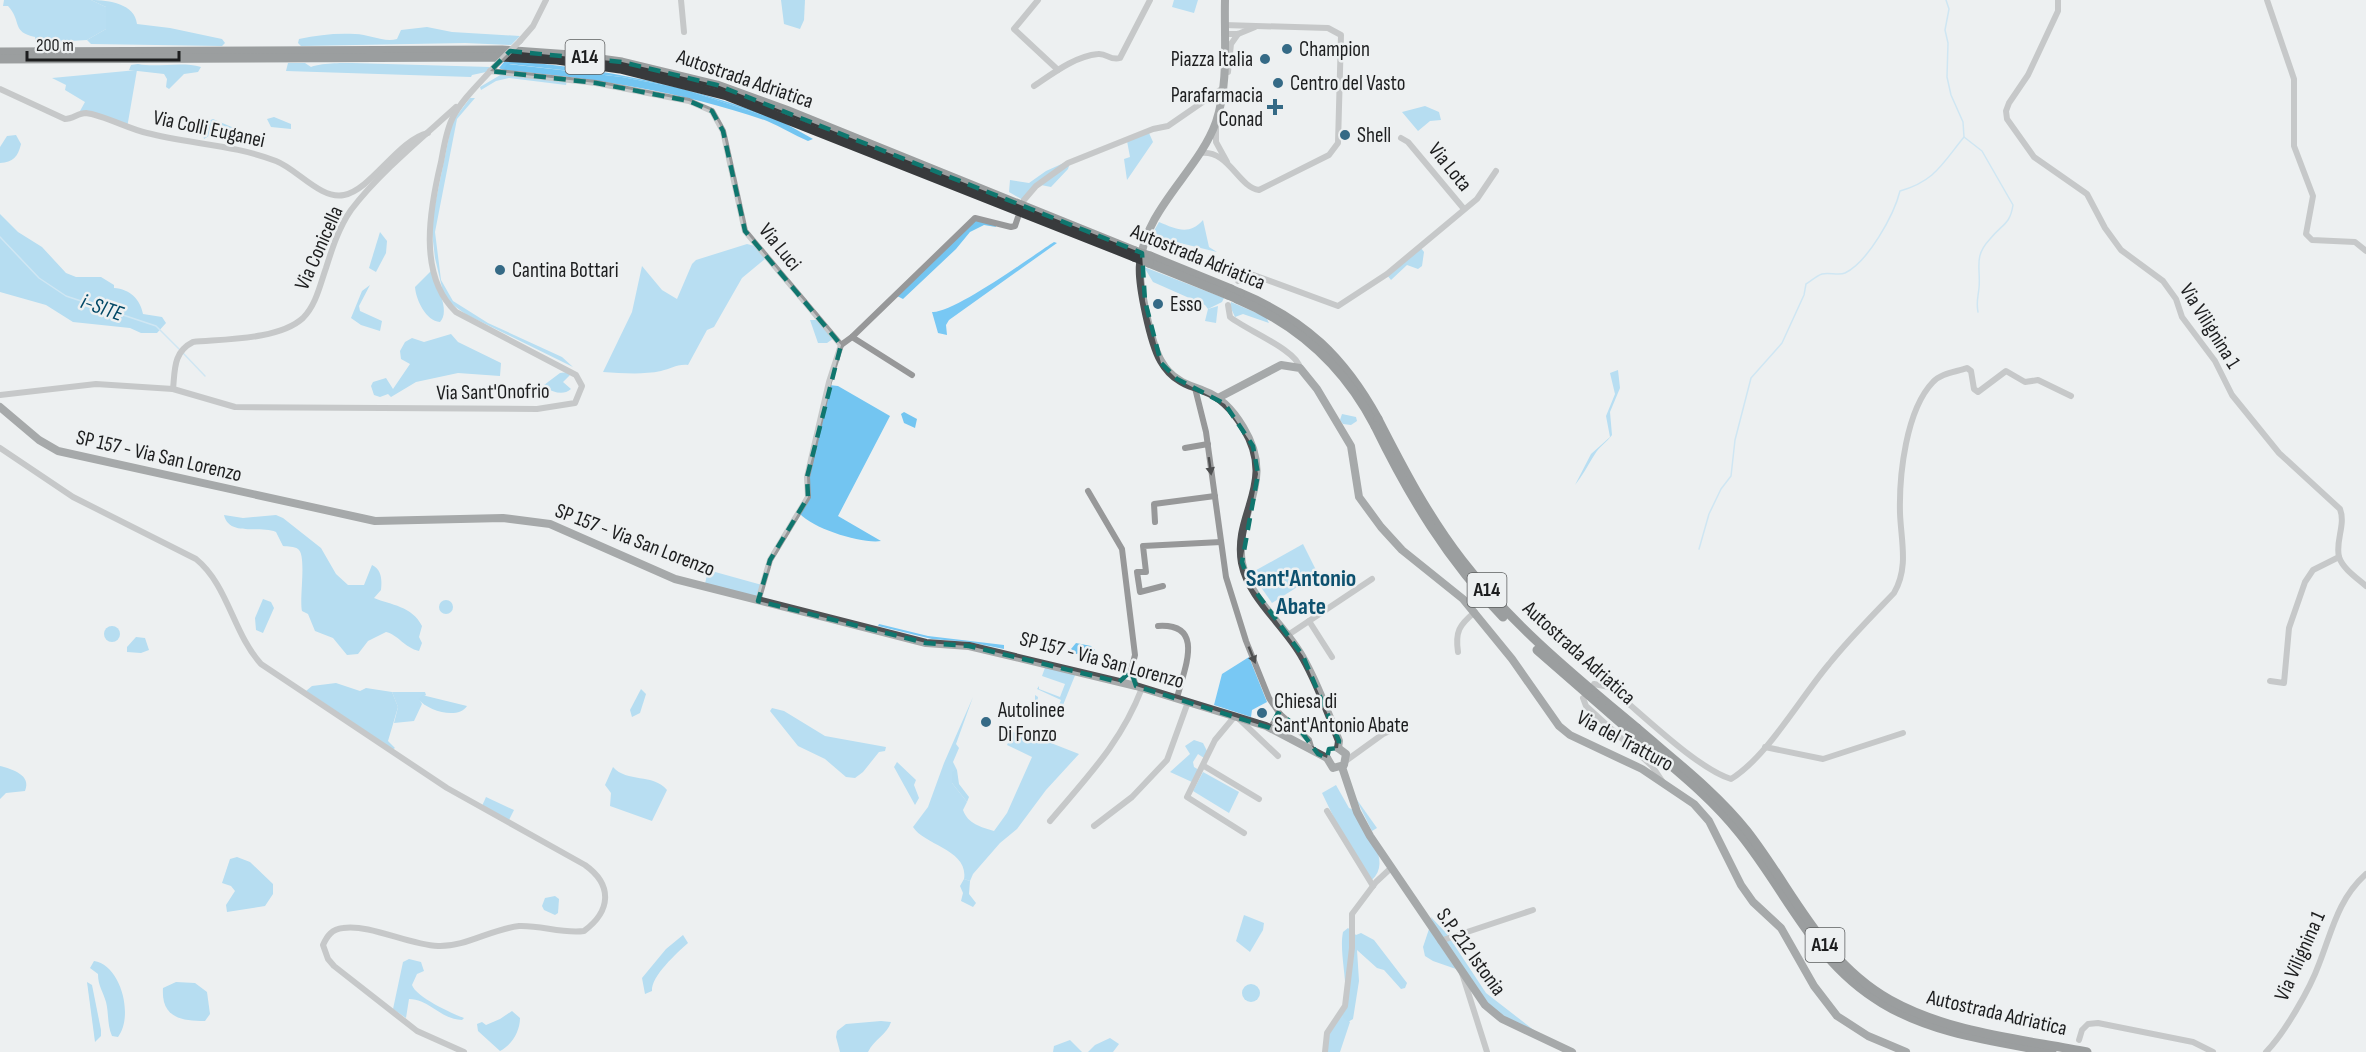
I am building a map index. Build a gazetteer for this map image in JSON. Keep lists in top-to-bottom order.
{
  "streets": {
    "highway": ["A14", "Autostrada Adriatica"],
    "main road": ["SP 157 - Via San Lorenzo", "Via del Tratturo", "S.P. 212 Istonia"],
    "street": [
      "Via Colli Euganei",
      "Via Lota",
      "Via Luci",
      "Via Conicella",
      "Via Vilignina 1",
      "Via Sant'Onofrio"
    ]
  },
  "crossings": [
    ["Via Colli Euganei", "Via Conicella"],
    ["Via Luci", "Via Sant'Onofrio"],
    ["Via Conicella", "Via Sant'Onofrio"],
    ["SP 157 - Via San Lorenzo", "S.P. 212 Istonia"]
  ],
  "districts": ["Sant'Antonio Abate"],
  "water": ["i-SITE"],
  "places": {
    "other": [
      "Champion",
      "Piazza Italia",
      "Centro del Vasto",
      "Shell",
      "Cantina Bottari",
      "Esso",
      "Chiesa di Sant'Antonio Abate",
      "Autolinee Di Fonzo"
    ],
    "health": ["Parafarmacia Conad"]
  },
  "scale_bar": "200 m"
}
